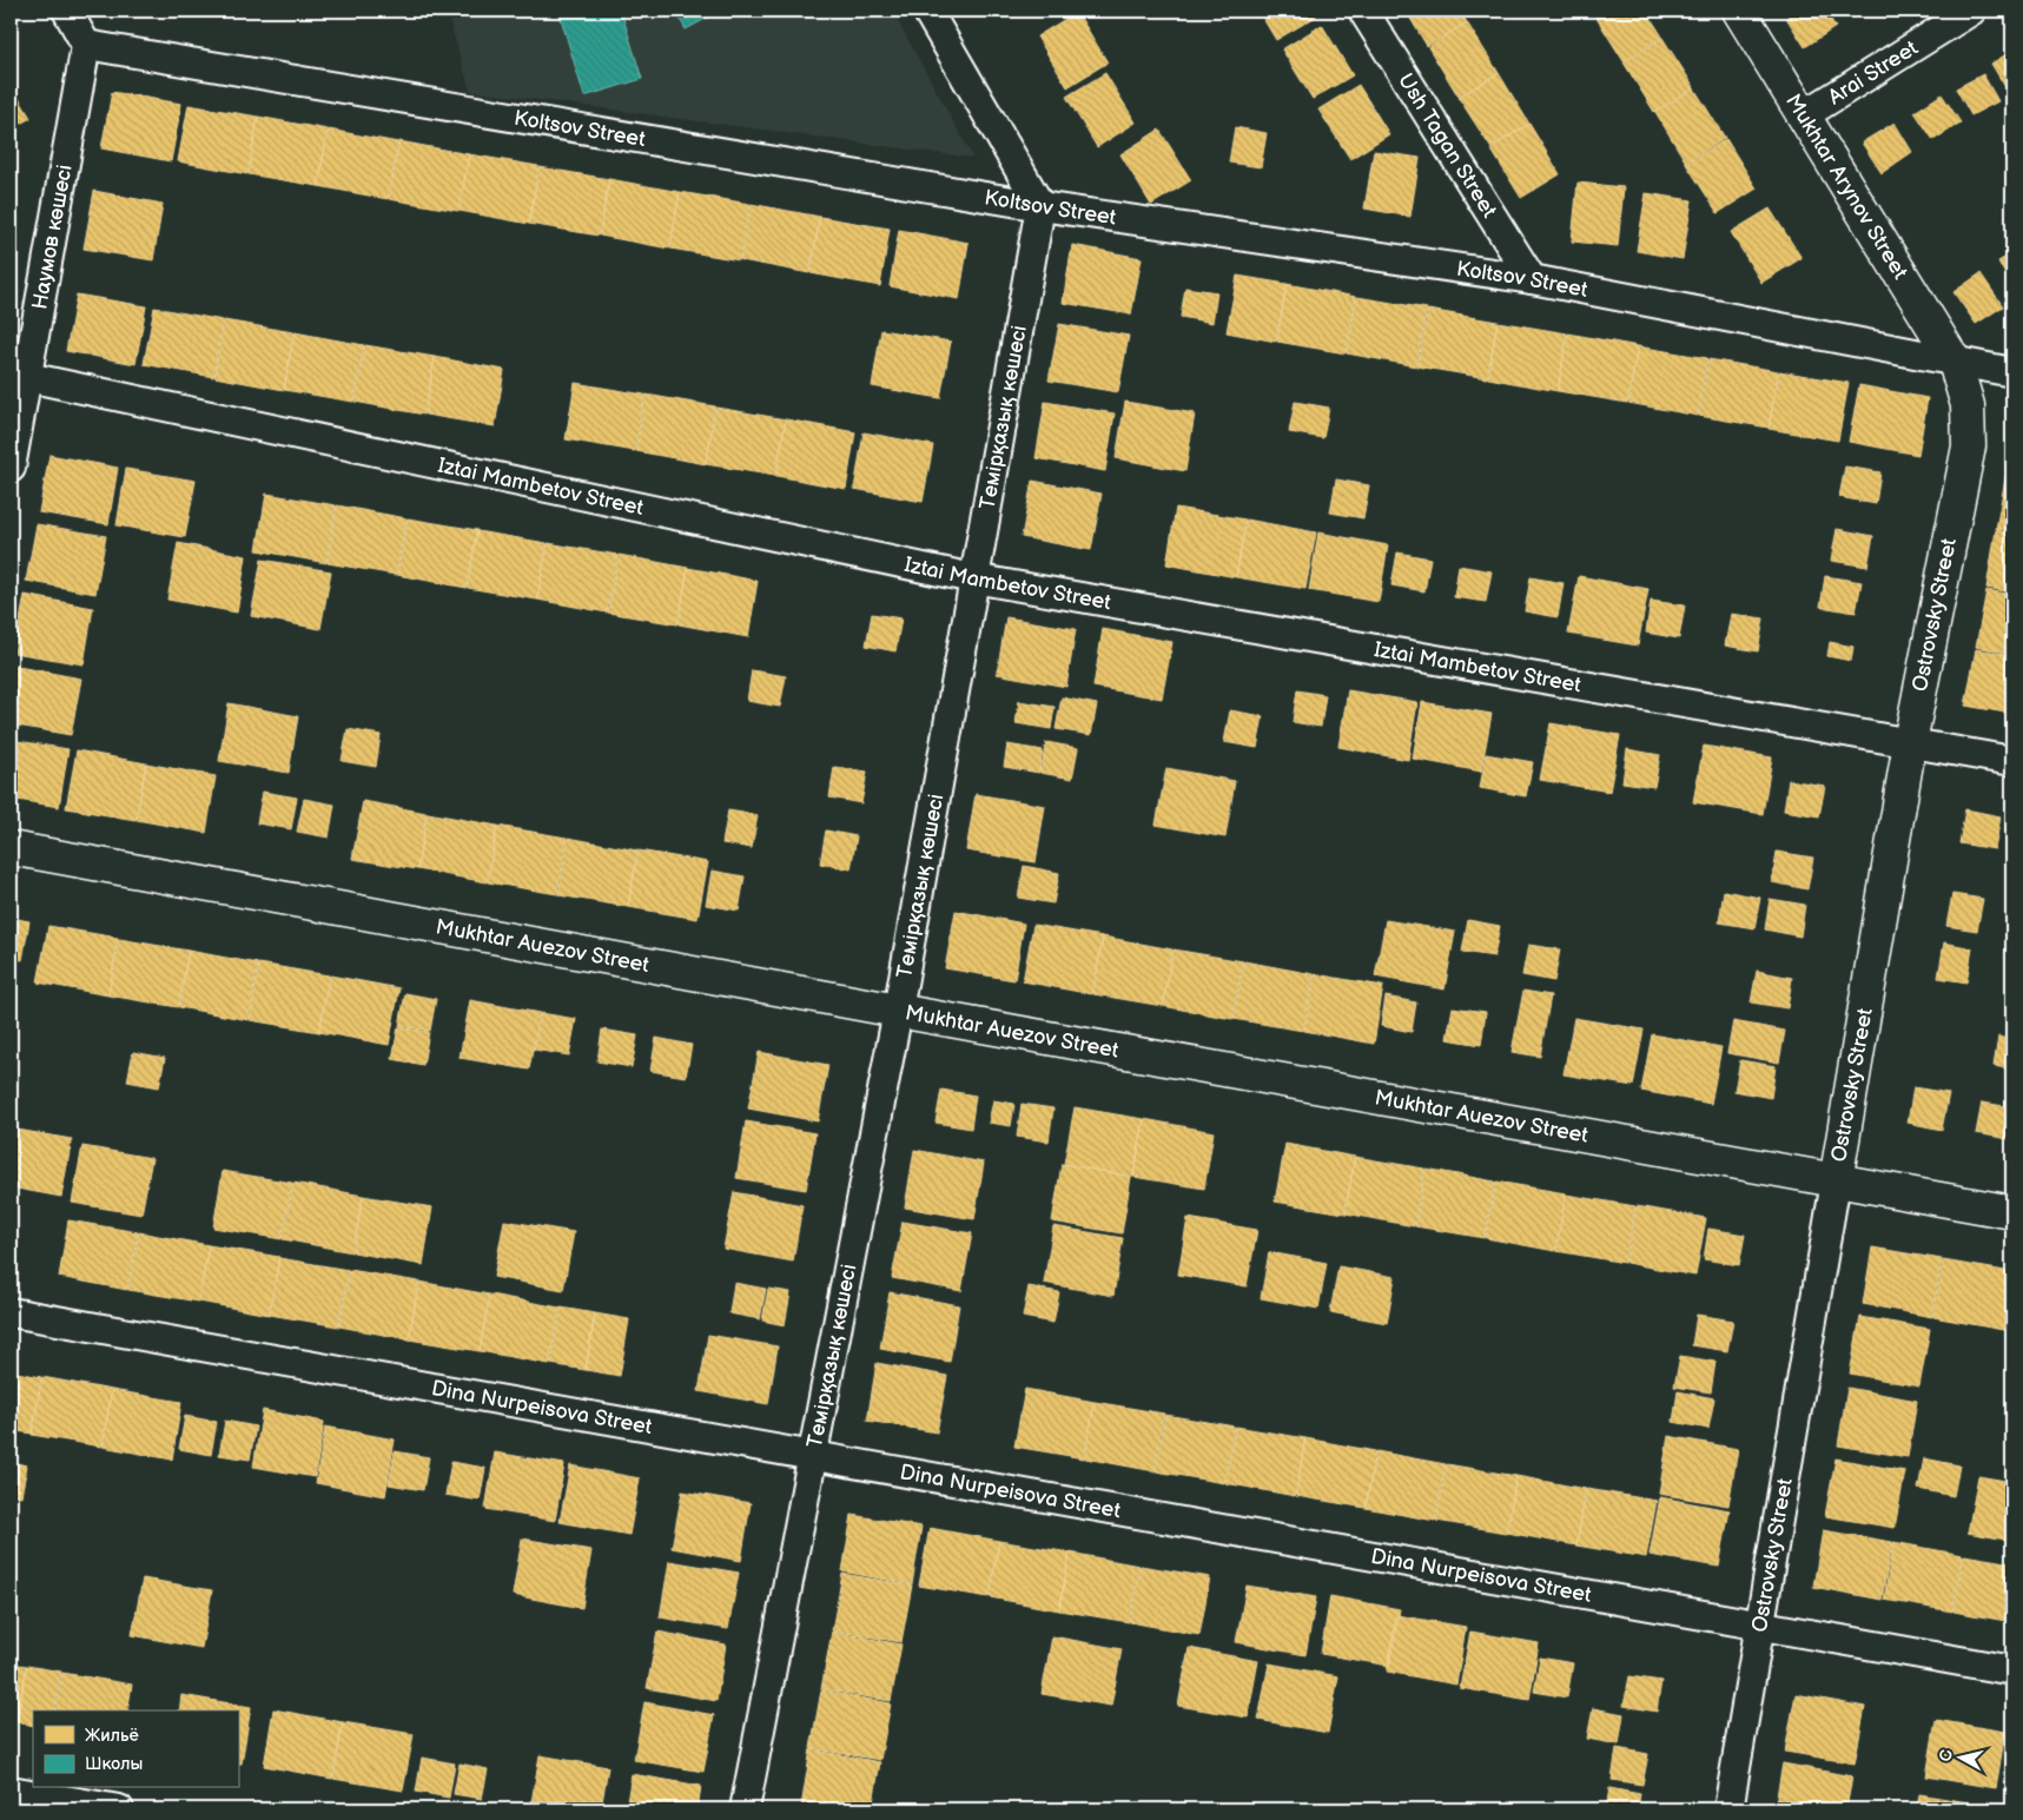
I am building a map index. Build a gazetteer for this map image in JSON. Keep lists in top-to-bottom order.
{
  "streets": {
    "street": [
      "Arai Street",
      "Koltsov Street",
      "Ush Tagan Street",
      "Mukhtar Arynov Street",
      "Наумов көшесі",
      "Темірқазық көшесі",
      "Iztai Mambetov Street",
      "Ostrovsky Street",
      "Mukhtar Auezov Street",
      "Dina Nurpeisova Street"
    ]
  },
  "crossings": [
    ["Arai Street", "Mukhtar Arynov Street"],
    ["Koltsov Street", "Ush Tagan Street"],
    ["Koltsov Street", "Mukhtar Arynov Street"],
    ["Koltsov Street", "Наумов көшесі"],
    ["Koltsov Street", "Темірқазық көшесі"],
    ["Koltsov Street", "Ostrovsky Street"],
    ["Mukhtar Arynov Street", "Ostrovsky Street"],
    ["Наумов көшесі", "Iztai Mambetov Street"],
    ["Темірқазық көшесі", "Iztai Mambetov Street"],
    ["Темірқазық көшесі", "Mukhtar Auezov Street"],
    ["Темірқазық көшесі", "Dina Nurpeisova Street"],
    ["Iztai Mambetov Street", "Ostrovsky Street"],
    ["Ostrovsky Street", "Mukhtar Auezov Street"],
    ["Ostrovsky Street", "Dina Nurpeisova Street"]
  ],
  "legend": ["Жильё", "Школы"],
  "north": "left"
}
